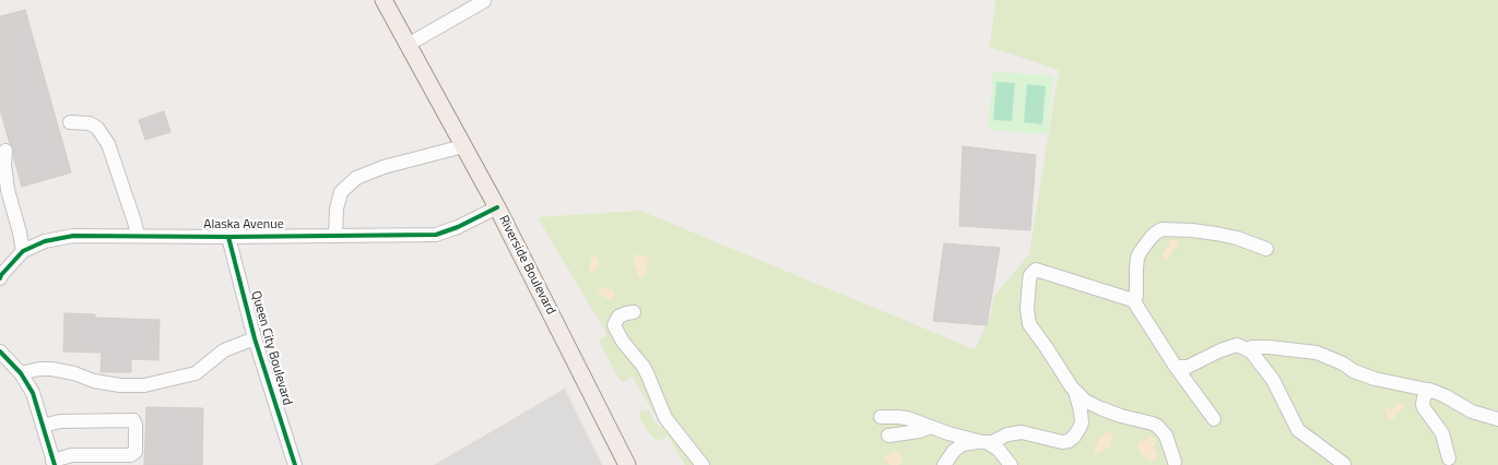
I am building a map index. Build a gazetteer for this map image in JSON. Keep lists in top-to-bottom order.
{
  "streets": {
    "main road": ["Riverside Boulevard"],
    "street": ["Alaska Avenue", "Queen City Boulevard"]
  },
  "crossings": [
    ["Alaska Avenue", "Riverside Boulevard"],
    ["Alaska Avenue", "Queen City Boulevard"]
  ]
}
